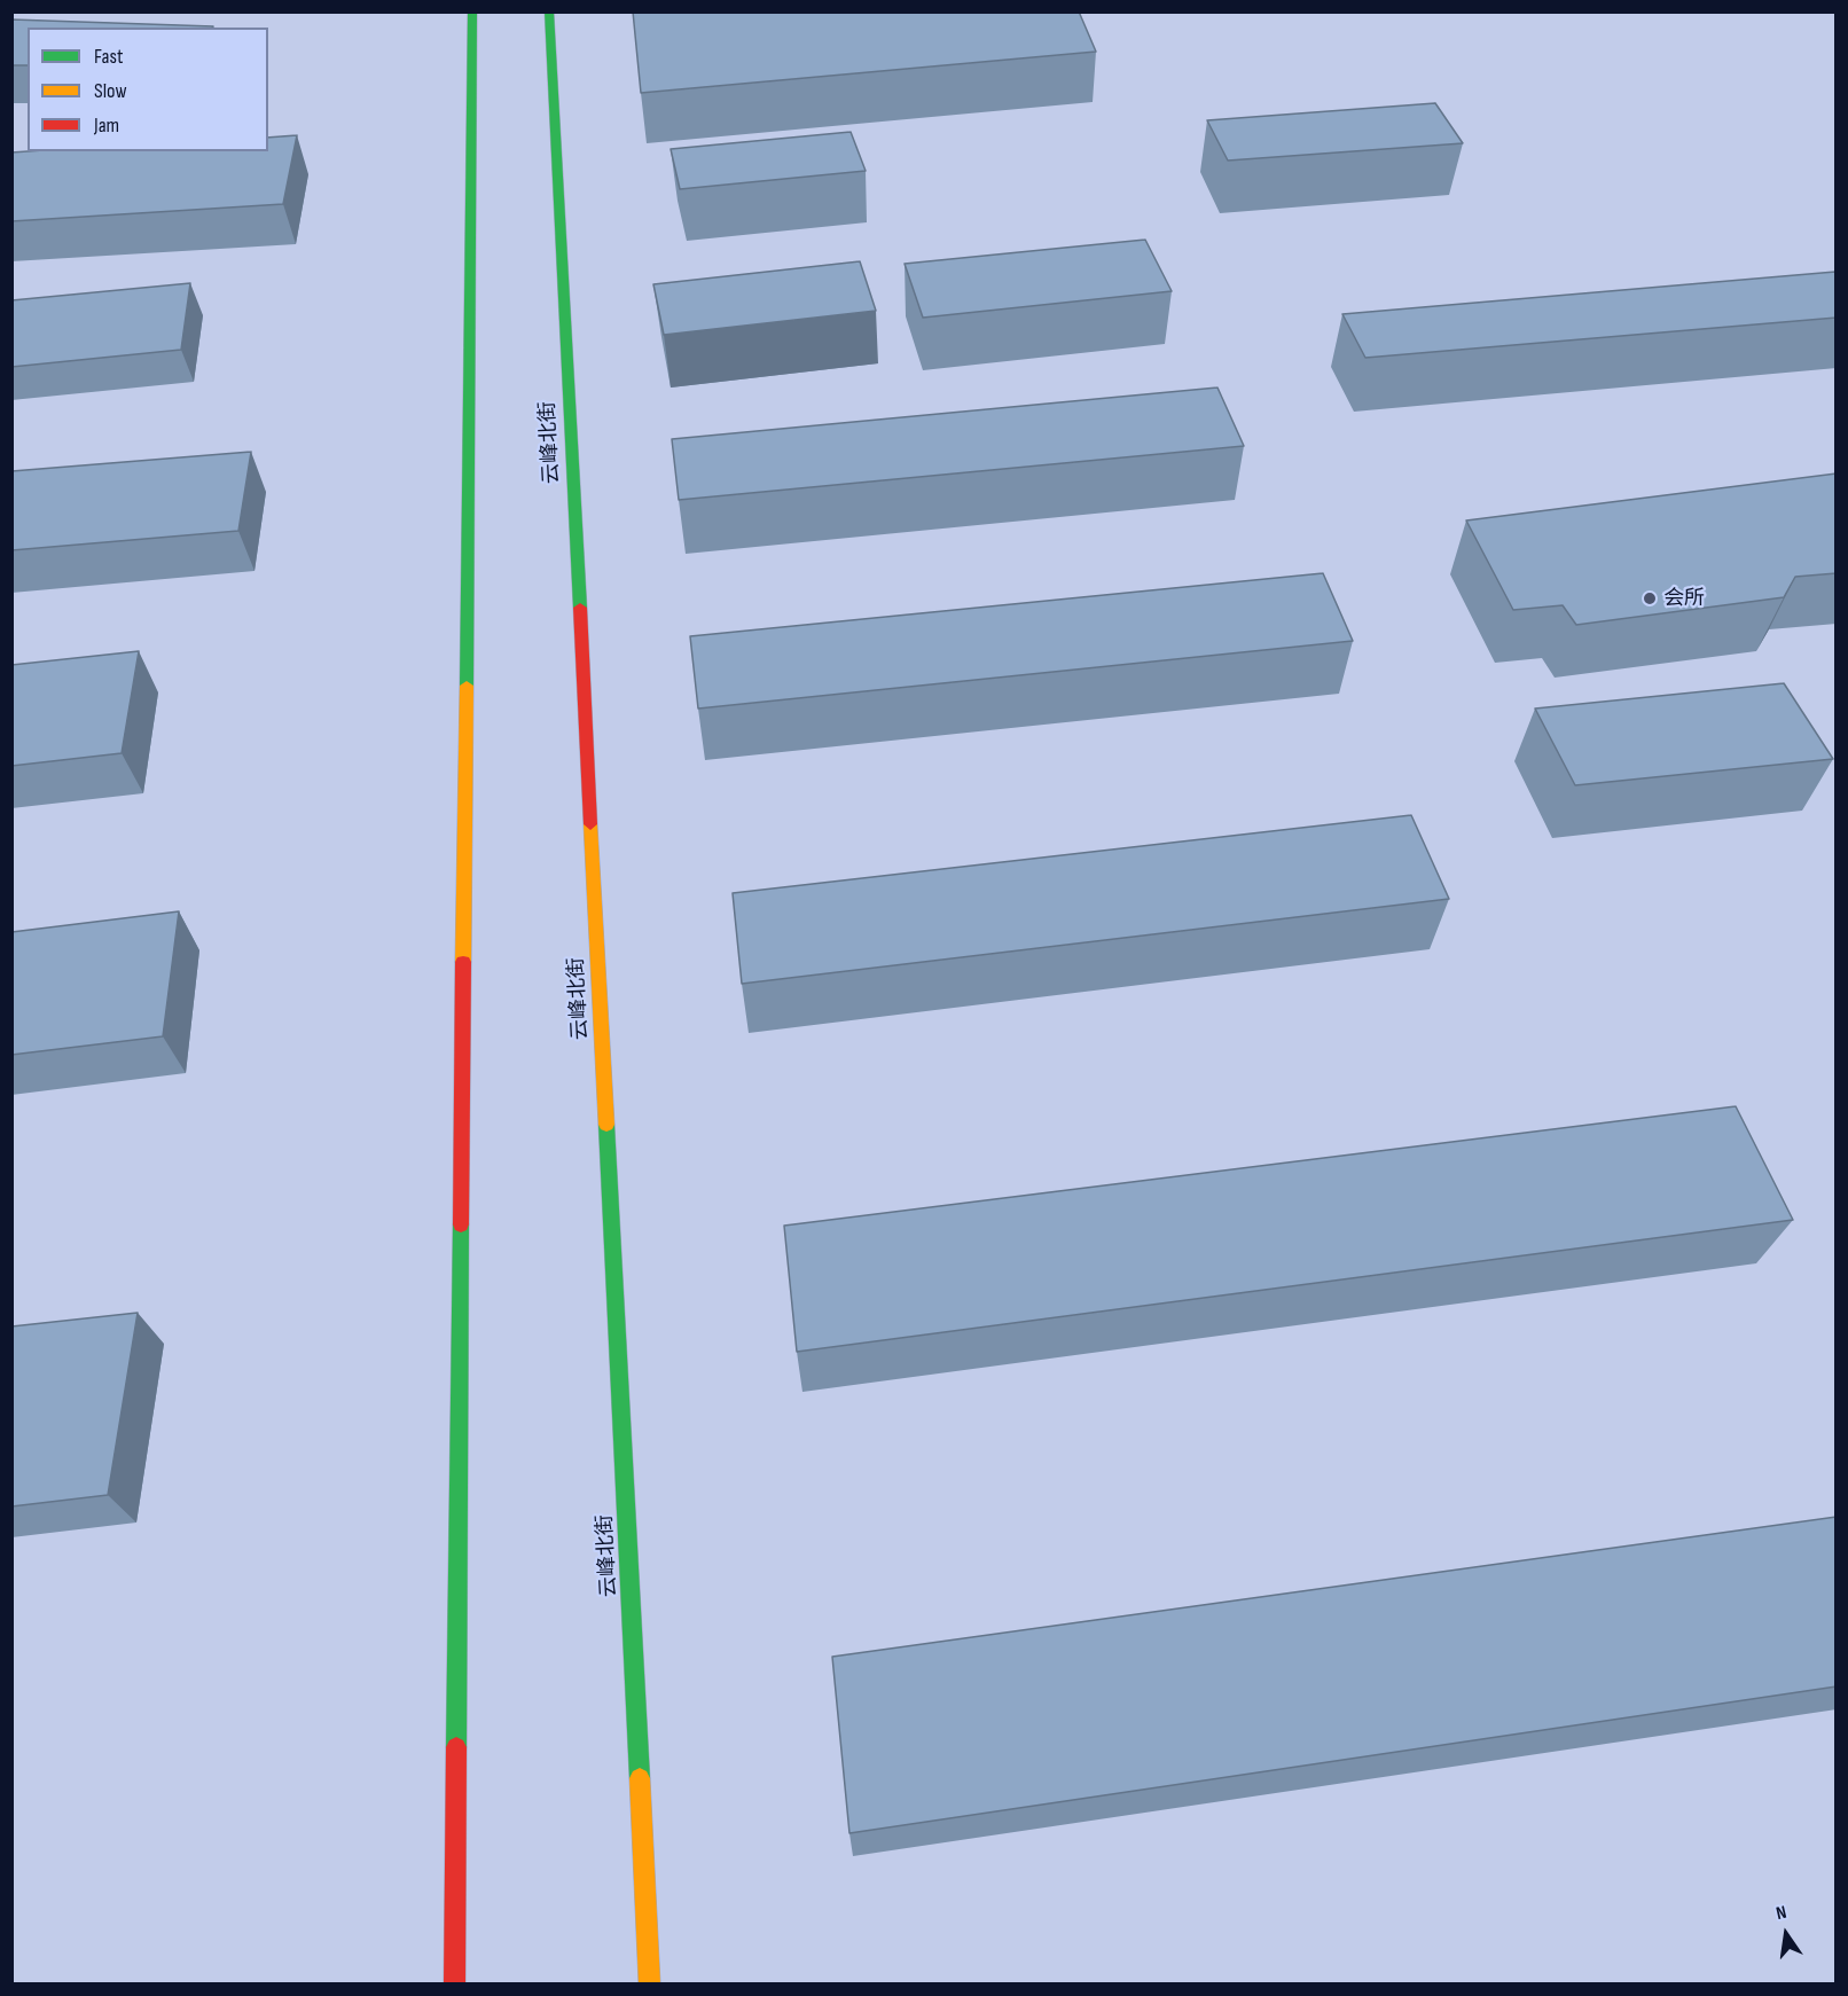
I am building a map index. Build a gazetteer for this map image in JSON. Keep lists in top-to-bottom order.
{
  "streets": {
    "main road": ["云峰北街"]
  },
  "places": ["会所"],
  "legend": ["Fast", "Slow", "Jam"],
  "north": "top"
}
